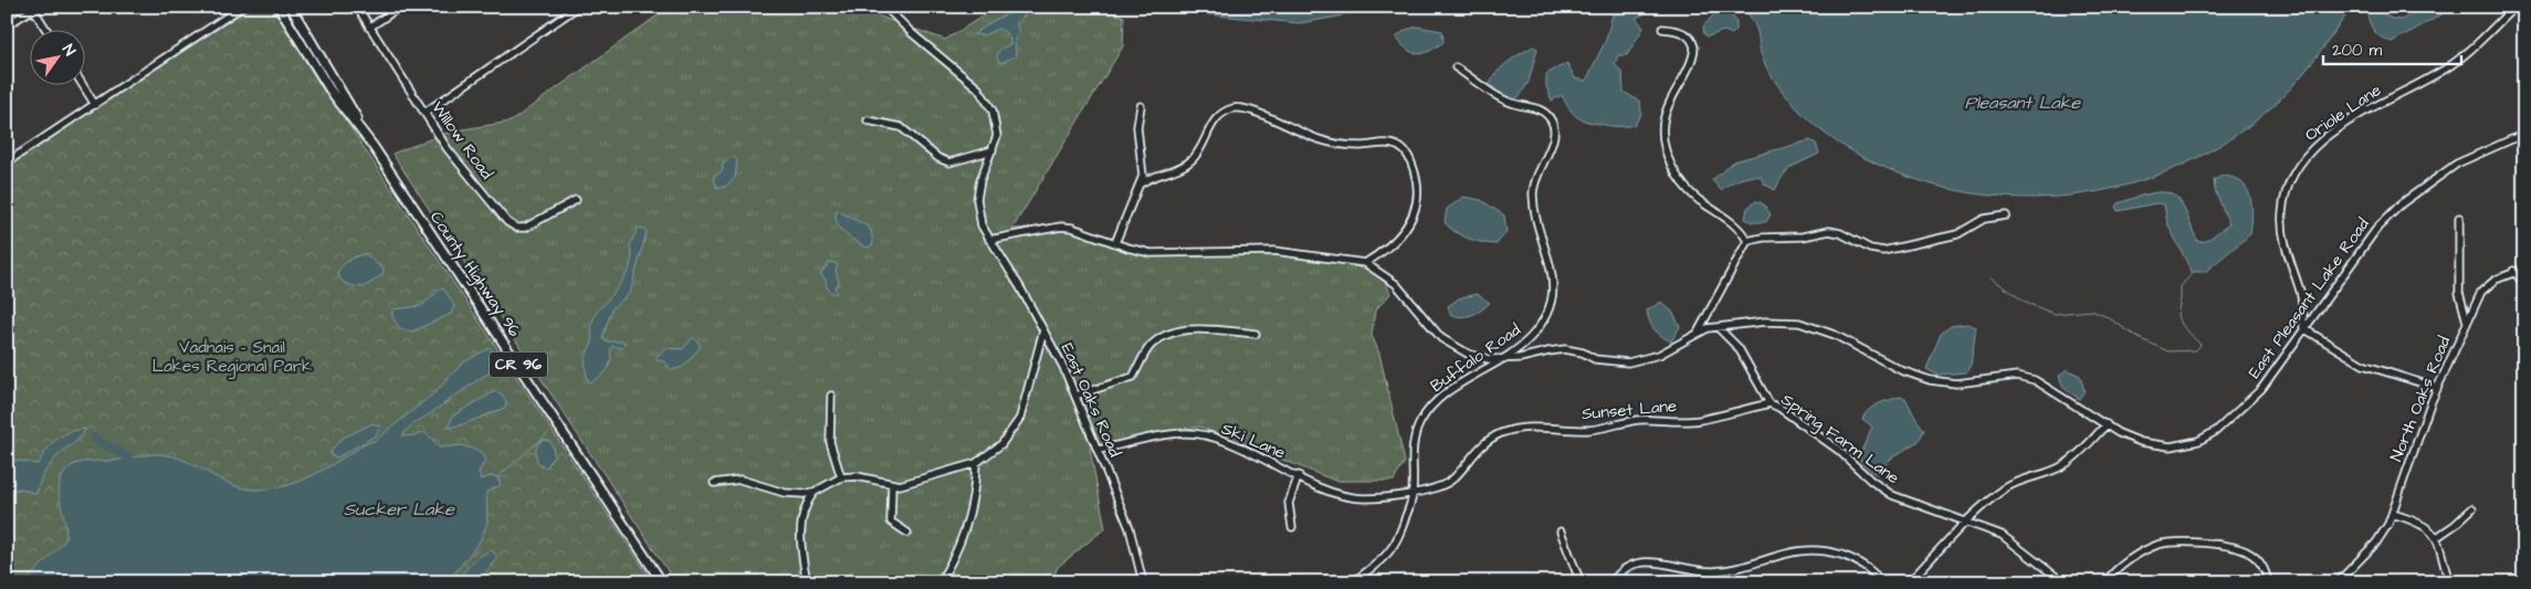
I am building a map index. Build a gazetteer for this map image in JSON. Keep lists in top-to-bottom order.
{
  "streets": {
    "main road": ["County Highway 96", "CR 96"],
    "street": [
      "Oriole Lane",
      "Willow Road",
      "East Pleasant Lake Road",
      "Buffalo Road",
      "North Oaks Road",
      "East Oaks Road",
      "Sunset Lane",
      "Spring Farm Lane",
      "Ski Lane"
    ]
  },
  "crossings": [
    ["Oriole Lane", "East Pleasant Lake Road"],
    ["East Pleasant Lake Road", "Buffalo Road"],
    ["East Pleasant Lake Road", "East Oaks Road"],
    ["East Pleasant Lake Road", "Spring Farm Lane"],
    ["Buffalo Road", "Sunset Lane"],
    ["Buffalo Road", "Ski Lane"],
    ["East Oaks Road", "Ski Lane"],
    ["Sunset Lane", "Spring Farm Lane"],
    ["Sunset Lane", "Ski Lane"]
  ],
  "water": ["Pleasant Lake", "Sucker Lake"],
  "parks": ["Vadnais - Snail Lakes Regional Park"],
  "scale_bar": "200 m",
  "north": "top right"
}
